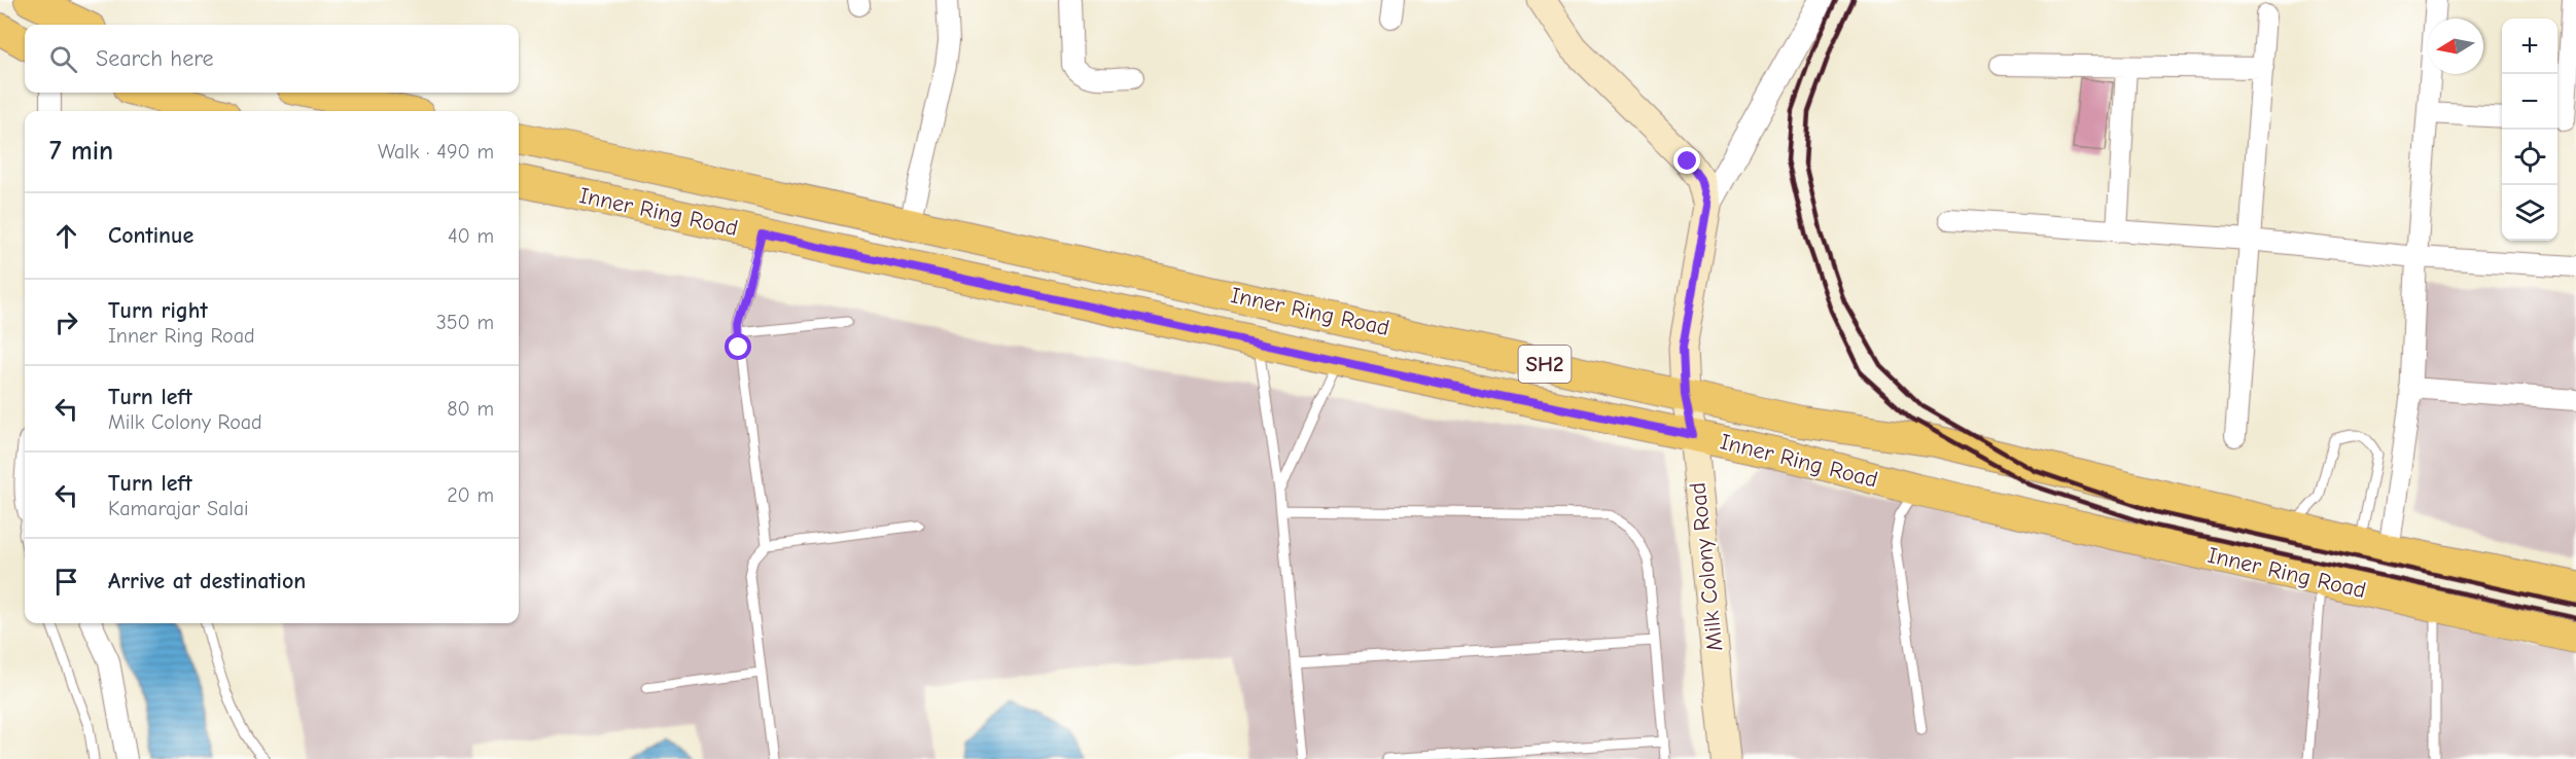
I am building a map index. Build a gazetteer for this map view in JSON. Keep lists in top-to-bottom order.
{
  "streets": {
    "main road": ["Inner Ring Road", "SH2", "Milk Colony Road"]
  },
  "crossings": [
    ["Inner Ring Road", "Milk Colony Road"]
  ],
  "north": "left",
  "page": {
    "map_buttons": ["+", "−"],
    "search": "Search here",
    "heading": ["7 min", "Walk · 490 m"],
    "list": [
      ["Continue", "40 m"],
      ["Turn right", "Inner Ring Road", "350 m"],
      ["Turn left", "Milk Colony Road", "80 m"],
      ["Turn left", "Kamarajar Salai", "20 m"],
      "Arrive at destination"
    ]
  }
}
